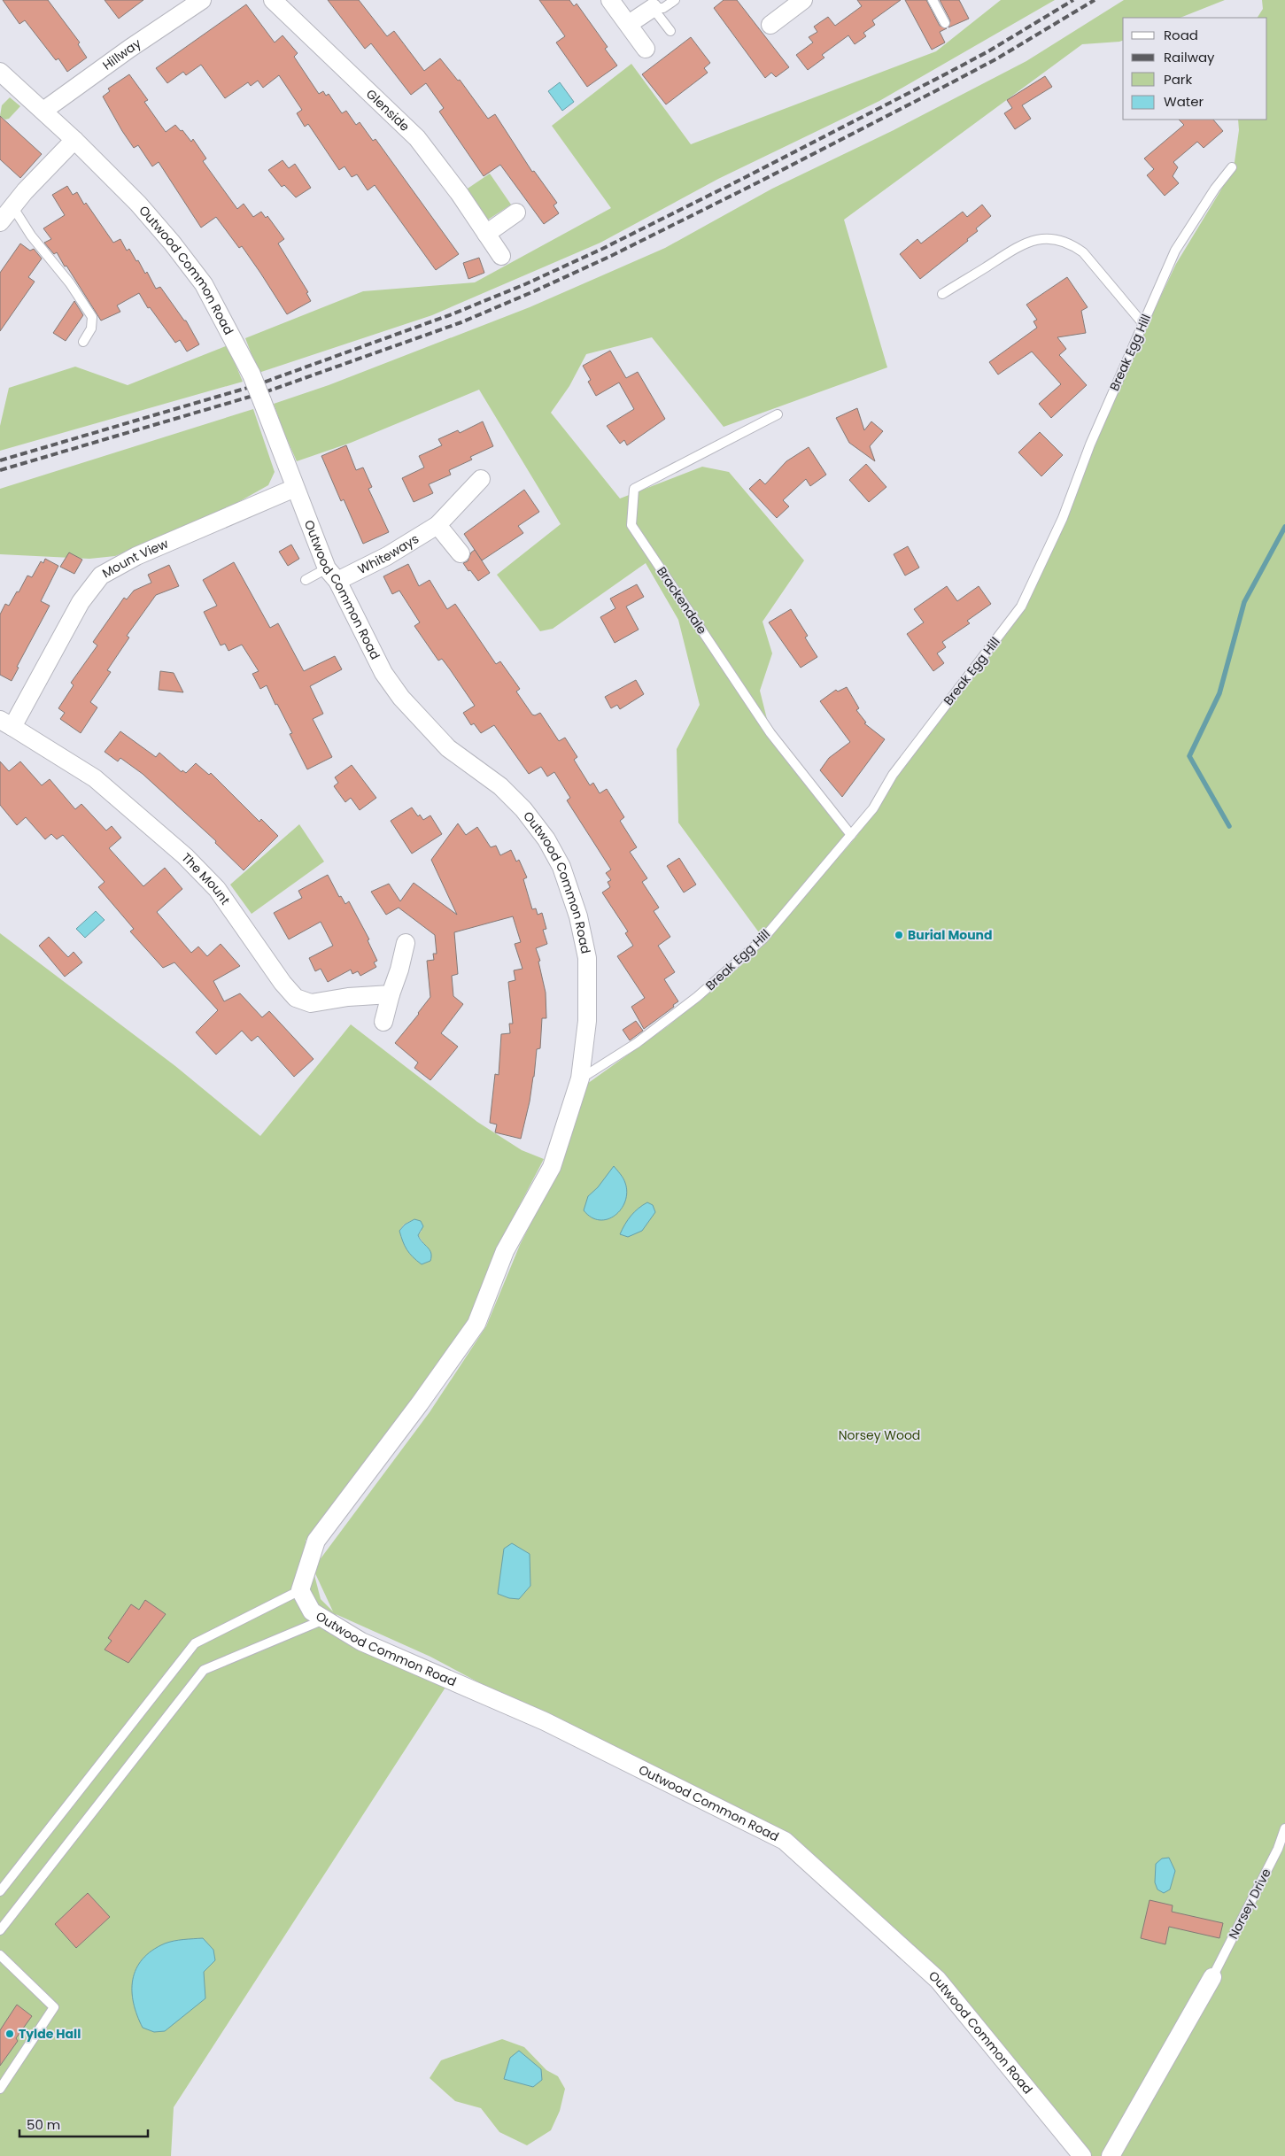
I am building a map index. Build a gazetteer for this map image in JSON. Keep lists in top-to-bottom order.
{
  "streets": {
    "street": [
      "Hillway",
      "Glenside",
      "Outwood Common Road",
      "Whiteways",
      "Mount View",
      "The Mount"
    ],
    "lane": ["Break Egg Hill", "Brackendale", "Norsey Drive"]
  },
  "crossings": [
    ["Hillway", "Outwood Common Road"],
    ["Outwood Common Road", "Break Egg Hill"],
    ["Outwood Common Road", "Whiteways"],
    ["Outwood Common Road", "Mount View"],
    ["Break Egg Hill", "Brackendale"],
    ["Mount View", "The Mount"]
  ],
  "parks": ["Norsey Wood"],
  "places": ["Burial Mound", "Tylde Hall"],
  "legend": [
    "Road",
    "Railway",
    "Park",
    "Water"
  ],
  "scale_bar": "50 m"
}
